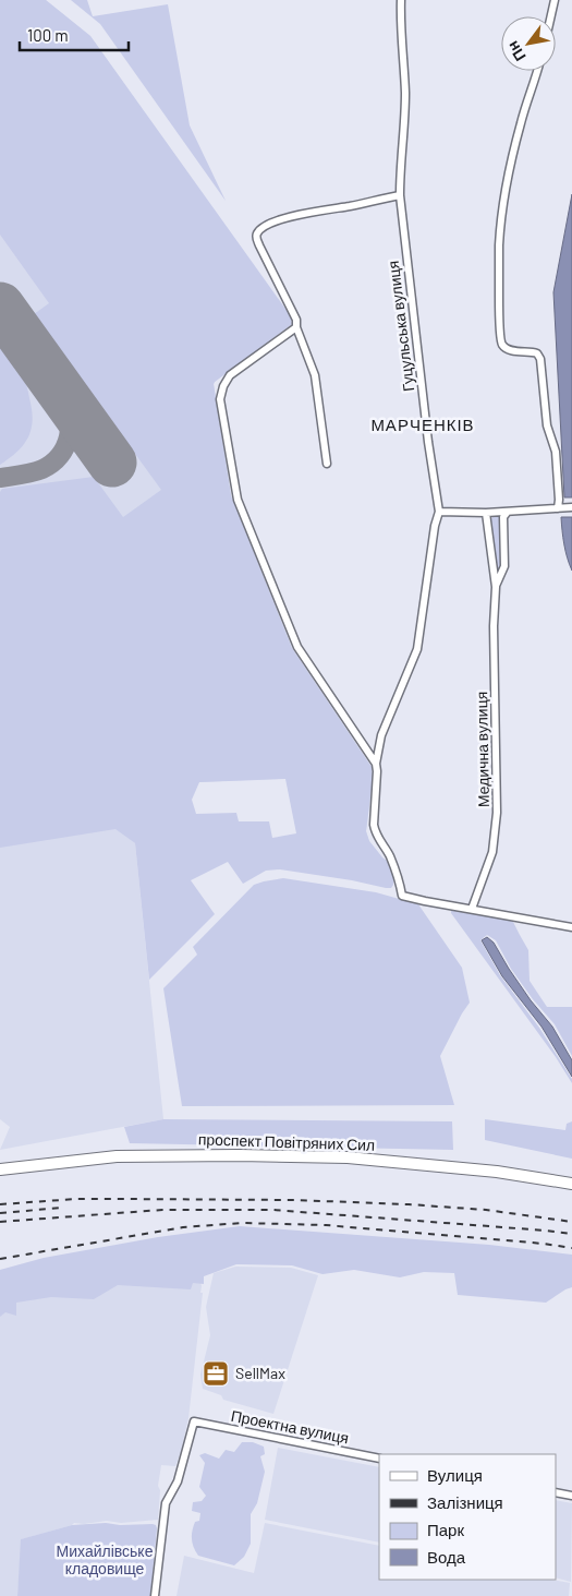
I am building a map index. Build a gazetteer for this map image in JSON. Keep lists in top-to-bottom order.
{
  "streets": {
    "main road": ["проспект Повітряних Сил"],
    "street": ["Гуцульська вулиця", "Медична вулиця", "Проектна вулиця"]
  },
  "crossings": [
    ["Гуцульська вулиця", "Медична вулиця"]
  ],
  "districts": ["МАРЧЕНКІВ"],
  "parks": ["Михайлівське кладовище"],
  "places": {
    "office": ["SellMax"]
  },
  "legend": [
    "Вулиця",
    "Залізниця",
    "Парк",
    "Вода"
  ],
  "scale_bar": "100 m",
  "north": "bottom left"
}
